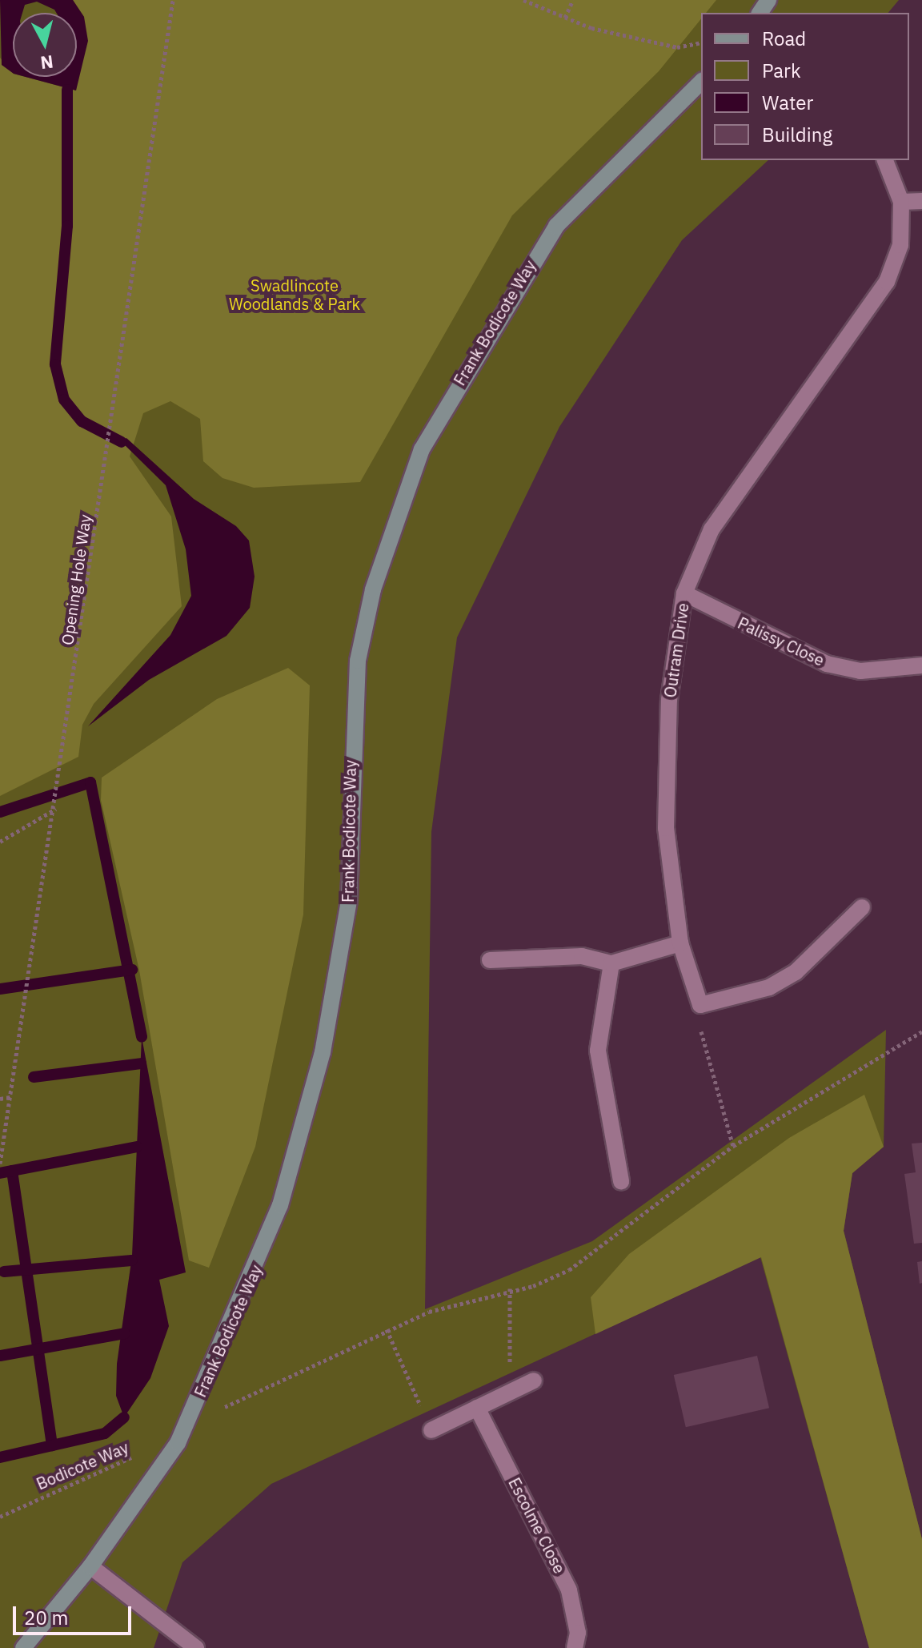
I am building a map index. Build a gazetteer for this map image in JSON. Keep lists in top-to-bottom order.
{
  "streets": {
    "street": [
      "Frank Bodicote Way",
      "Palissy Close",
      "Outram Drive",
      "Escolme Close"
    ],
    "path": ["Opening Hole Way", "Bodicote Way"]
  },
  "crossings": [
    ["Frank Bodicote Way", "Bodicote Way"],
    ["Palissy Close", "Outram Drive"]
  ],
  "parks": ["Swadlincote Woodlands & Park"],
  "legend": [
    "Road",
    "Park",
    "Water",
    "Building"
  ],
  "scale_bar": "20 m",
  "north": "bottom"
}
